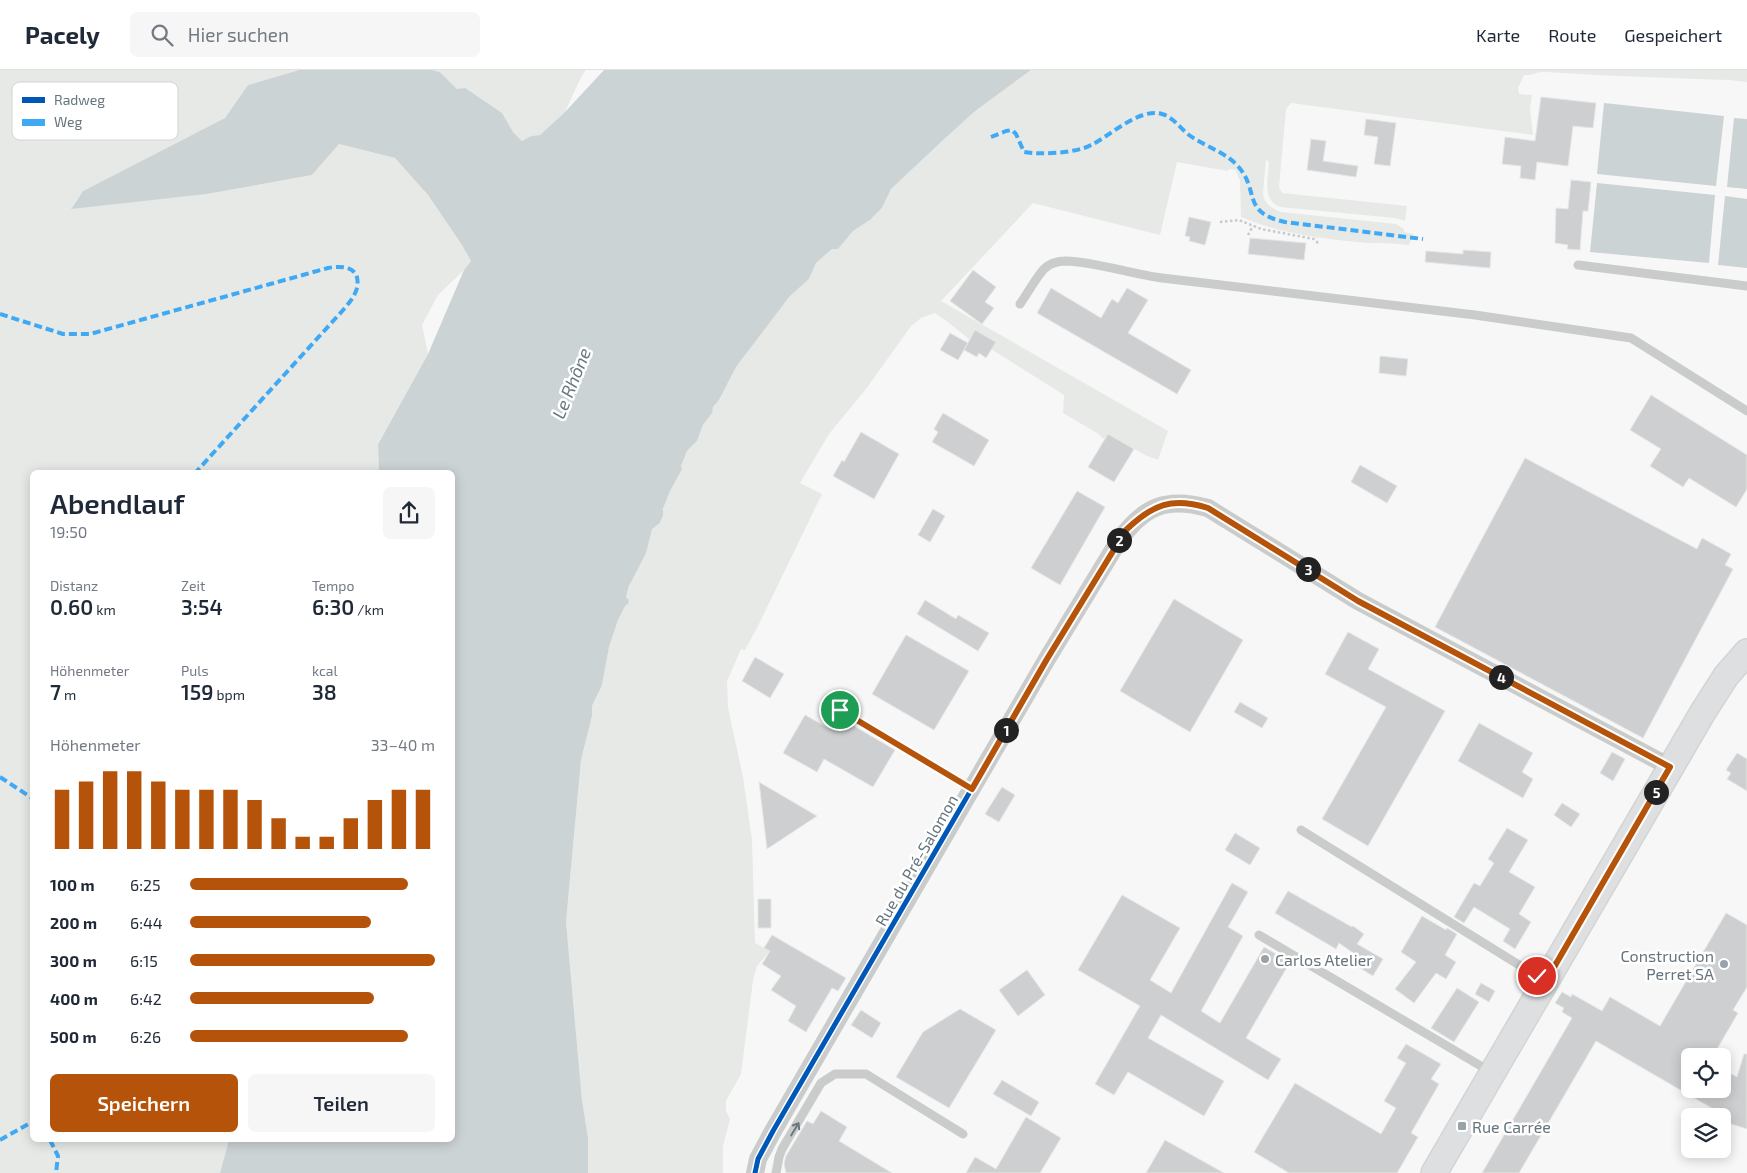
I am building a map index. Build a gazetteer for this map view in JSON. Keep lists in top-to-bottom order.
{
  "streets": {
    "street": ["Rue du Pré-Salomon"]
  },
  "water": ["Le Rhône"],
  "places": {
    "other": ["Carlos Atelier", "Construction Perret SA"],
    "transit": ["Rue Carrée"]
  },
  "legend": ["Radweg", "Weg"],
  "page": {
    "header": "Pacely",
    "search": "Hier suchen",
    "nav": ["Karte", "Route", "Gespeichert"],
    "heading": ["Abendlauf", "19:50"],
    "pins": [
      "2",
      "3",
      "4",
      "1",
      "5"
    ],
    "stats": [
      ["Distanz", "0.60 km"],
      ["Zeit", "3:54"],
      ["Tempo", "6:30 /km"],
      ["Höhenmeter", "7 m"],
      ["Puls", "159 bpm"],
      ["kcal", "38"]
    ],
    "chart": ["Höhenmeter", "33–40 m"],
    "list": [
      {
        "name": "100 m",
        "note": "6:25"
      },
      {
        "name": "200 m",
        "note": "6:44"
      },
      {
        "name": "300 m",
        "note": "6:15"
      },
      {
        "name": "400 m",
        "note": "6:42"
      },
      {
        "name": "500 m",
        "note": "6:26"
      }
    ],
    "buttons": ["Speichern", "Teilen"]
  }
}
